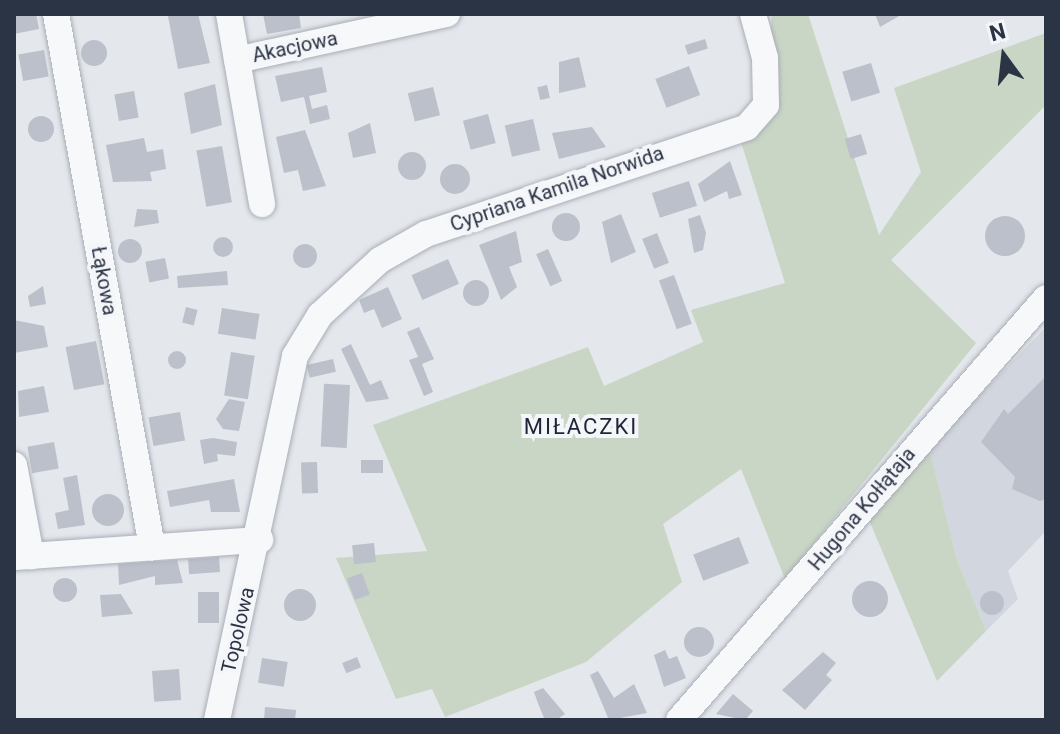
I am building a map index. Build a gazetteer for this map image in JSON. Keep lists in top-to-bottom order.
{
  "streets": {
    "street": [
      "Akacjowa",
      "Cypriana Kamila Norwida",
      "Łąkowa",
      "Hugona Kołłątaja",
      "Topolowa"
    ]
  },
  "crossings": [
    ["Cypriana Kamila Norwida", "Topolowa"]
  ],
  "districts": ["MIŁACZKI"],
  "north": "top"
}
